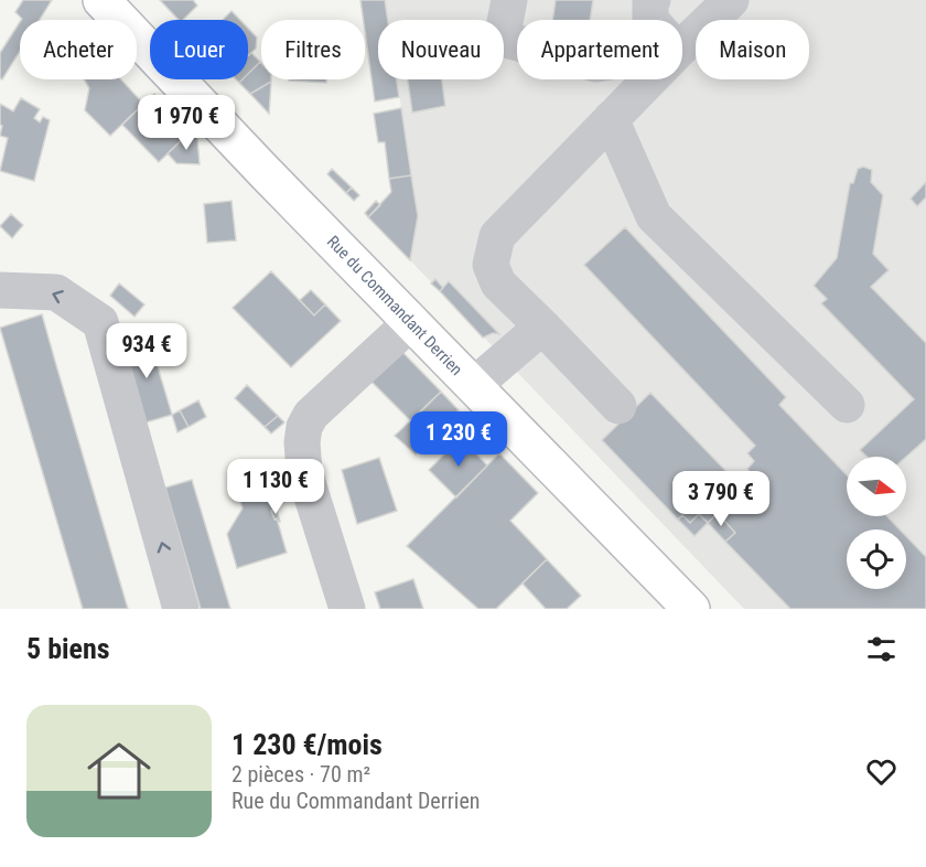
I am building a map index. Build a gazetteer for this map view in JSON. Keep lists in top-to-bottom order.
{
  "streets": {
    "main road": ["Rue du Commandant Derrien"]
  },
  "north": "right",
  "page": {
    "chip": [
      "Acheter",
      "Louer",
      "Filtres",
      "Nouveau",
      "Appartement",
      "Maison"
    ],
    "price": [
      "1 970 €",
      "934 €",
      "1 230 €",
      "1 130 €",
      "3 790 €"
    ],
    "heading": "5 biens",
    "list": [
      {
        "name": "1 230 €/mois",
        "note": "2 pièces · 70 m² · Rue du Commandant Derrien"
      }
    ]
  }
}
